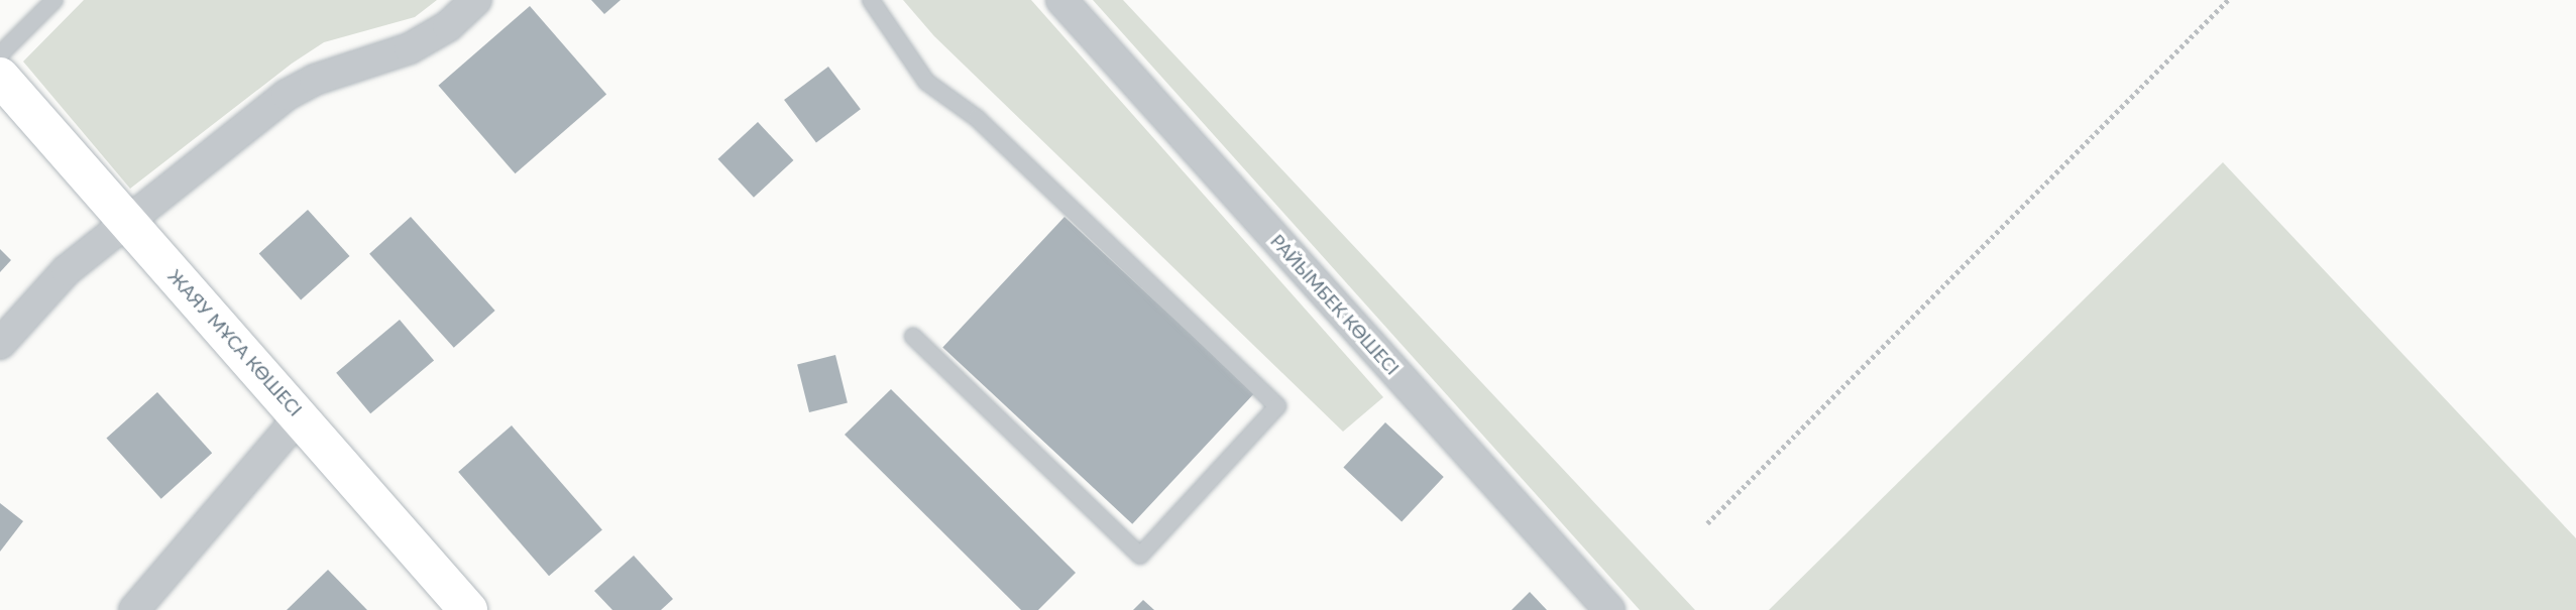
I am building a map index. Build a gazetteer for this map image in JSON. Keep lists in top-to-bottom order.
{
  "streets": {
    "street": ["РАЙЫМБЕК КӨШЕСІ", "ЖАЯУ МҰСА КӨШЕСІ"]
  }
}
